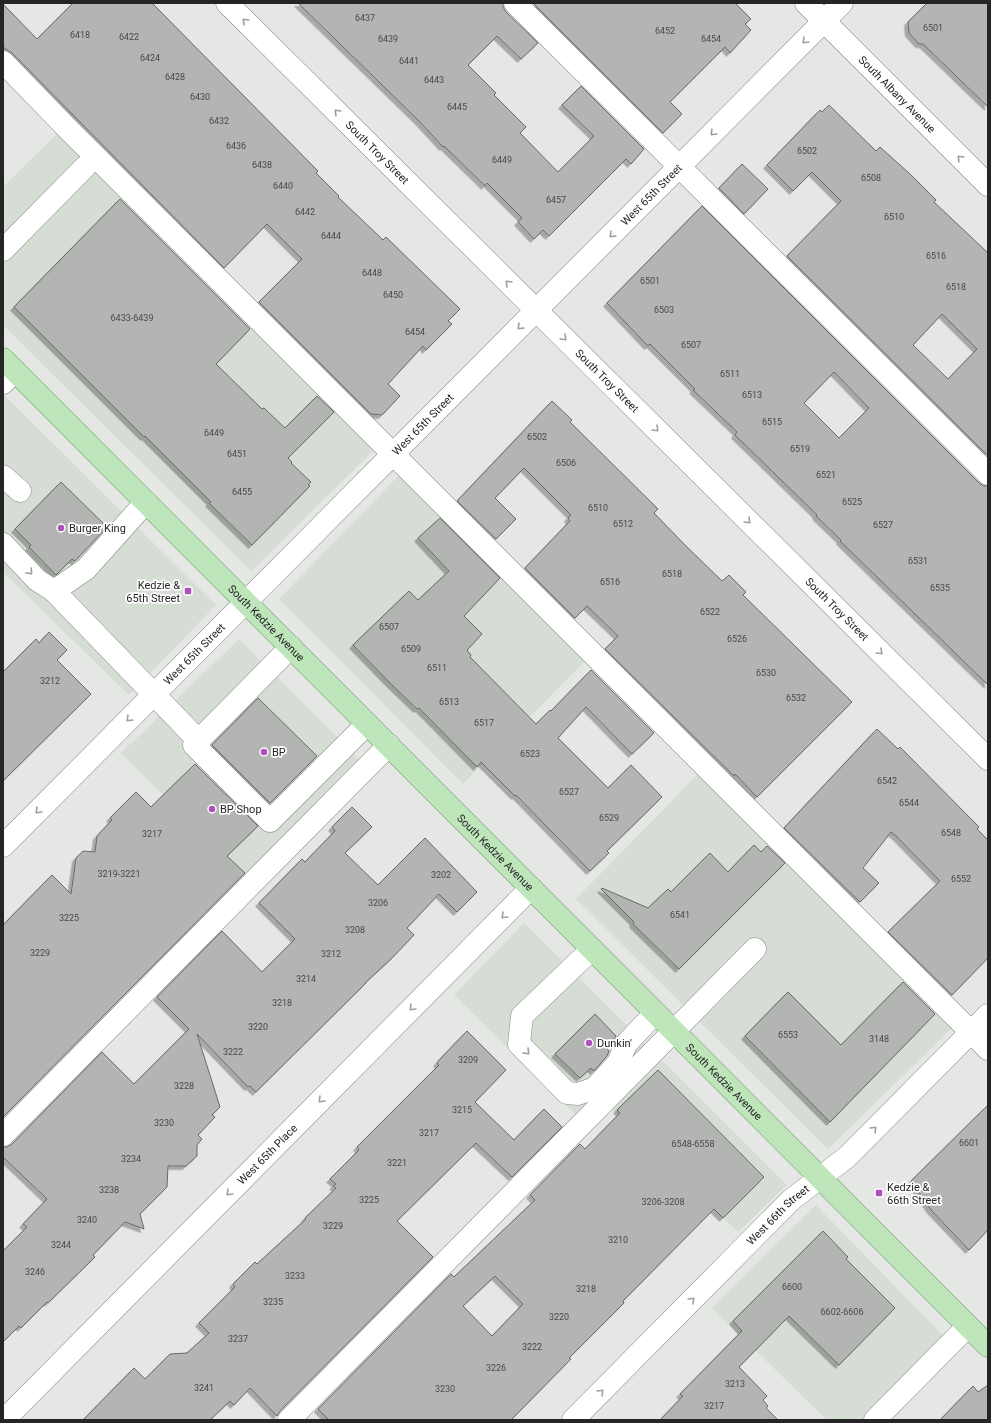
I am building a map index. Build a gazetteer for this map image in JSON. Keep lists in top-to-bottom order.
{
  "streets": {
    "main road": ["South Kedzie Avenue"],
    "street": [
      "South Albany Avenue",
      "South Troy Street",
      "West 65th Street",
      "West 65th Place",
      "West 66th Street"
    ]
  },
  "crossings": [
    ["South Albany Avenue", "West 65th Street"],
    ["South Troy Street", "West 65th Street"],
    ["West 65th Street", "South Kedzie Avenue"],
    ["South Kedzie Avenue", "West 65th Place"],
    ["South Kedzie Avenue", "West 66th Street"]
  ],
  "one_way": [
    "South Albany Avenue",
    "West 65th Street",
    "West 65th Place",
    "West 66th Street"
  ],
  "places": {
    "other": [
      "Burger King",
      "BP",
      "BP Shop",
      "Dunkin'"
    ],
    "transit": ["Kedzie & 65th Street", "Kedzie & 66th Street"]
  },
  "house_numbers": [
    "6437",
    "6501",
    "6452",
    "6418",
    "6422",
    "6439",
    "6454",
    "6424",
    "6441",
    "6428",
    "6443",
    "6430",
    "6445",
    "6432",
    "6436",
    "6502",
    "6449",
    "6438",
    "6508",
    "6440",
    "6457",
    "6442",
    "6510",
    "6444",
    "6516",
    "6448",
    "6501",
    "6518",
    "6450",
    "6503",
    "6433-6439",
    "6454",
    "6507",
    "6511",
    "6513",
    "6515",
    "6449",
    "6502",
    "6519",
    "6451",
    "6506",
    "6521",
    "6455",
    "6525",
    "6510",
    "6512",
    "6527",
    "6531",
    "6518",
    "6516",
    "6535",
    "6522",
    "6507",
    "6526",
    "6509",
    "6511",
    "6530",
    "3212",
    "6532",
    "6513",
    "6517",
    "6523",
    "6542",
    "6527",
    "6544",
    "6529",
    "6548",
    "3217",
    "3219-3221",
    "3202",
    "6552",
    "3206",
    "6541",
    "3225",
    "3208",
    "3229",
    "3212",
    "3214",
    "3218",
    "3220",
    "6553",
    "3148",
    "3222",
    "3209",
    "3228",
    "3215",
    "3230",
    "3217",
    "6601",
    "6548-6558",
    "3234",
    "3221",
    "3238",
    "3225",
    "3206-3208",
    "3240",
    "3229",
    "3210",
    "3244",
    "3246",
    "3233",
    "6600",
    "3218",
    "3235",
    "6602-6606",
    "3220",
    "3237",
    "3222",
    "3226",
    "3213",
    "3241",
    "3230",
    "3217"
  ]
}
